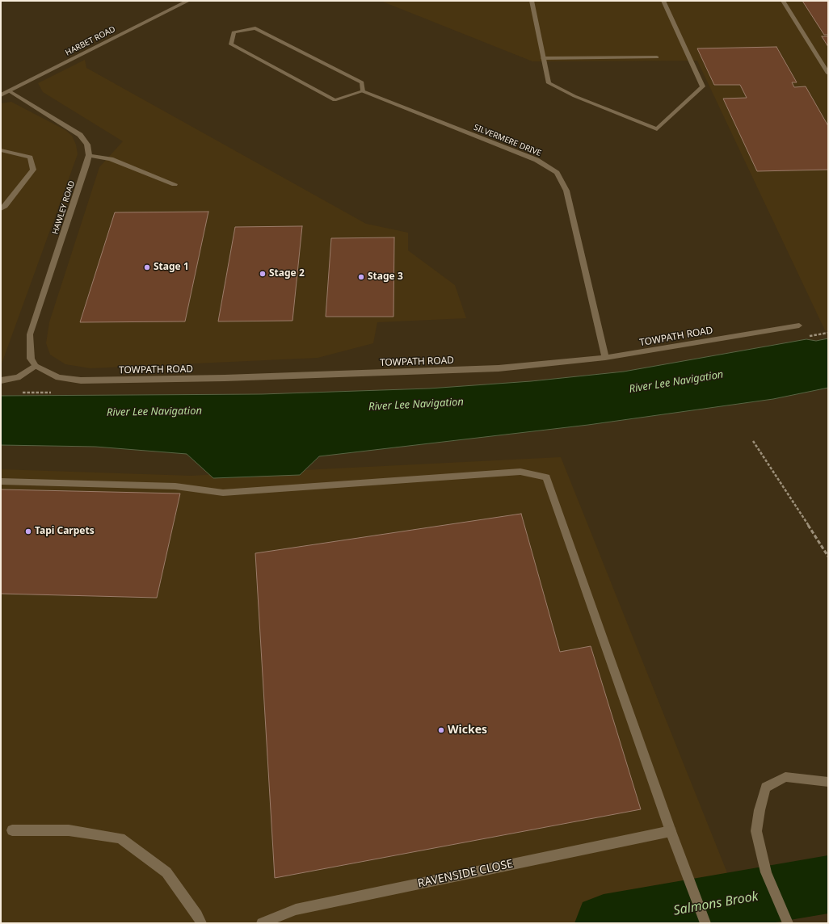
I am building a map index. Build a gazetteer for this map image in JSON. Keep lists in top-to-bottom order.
{
  "streets": {
    "street": [
      "HARBET ROAD",
      "SILVERMERE DRIVE",
      "HAWLEY ROAD",
      "TOWPATH ROAD",
      "RAVENSIDE CLOSE"
    ]
  },
  "crossings": [
    ["SILVERMERE DRIVE", "TOWPATH ROAD"],
    ["HAWLEY ROAD", "TOWPATH ROAD"]
  ],
  "water": ["River Lee Navigation", "Salmons Brook"],
  "places": [
    "Stage 1",
    "Stage 2",
    "Stage 3",
    "Tapi Carpets",
    "Wickes"
  ]
}
